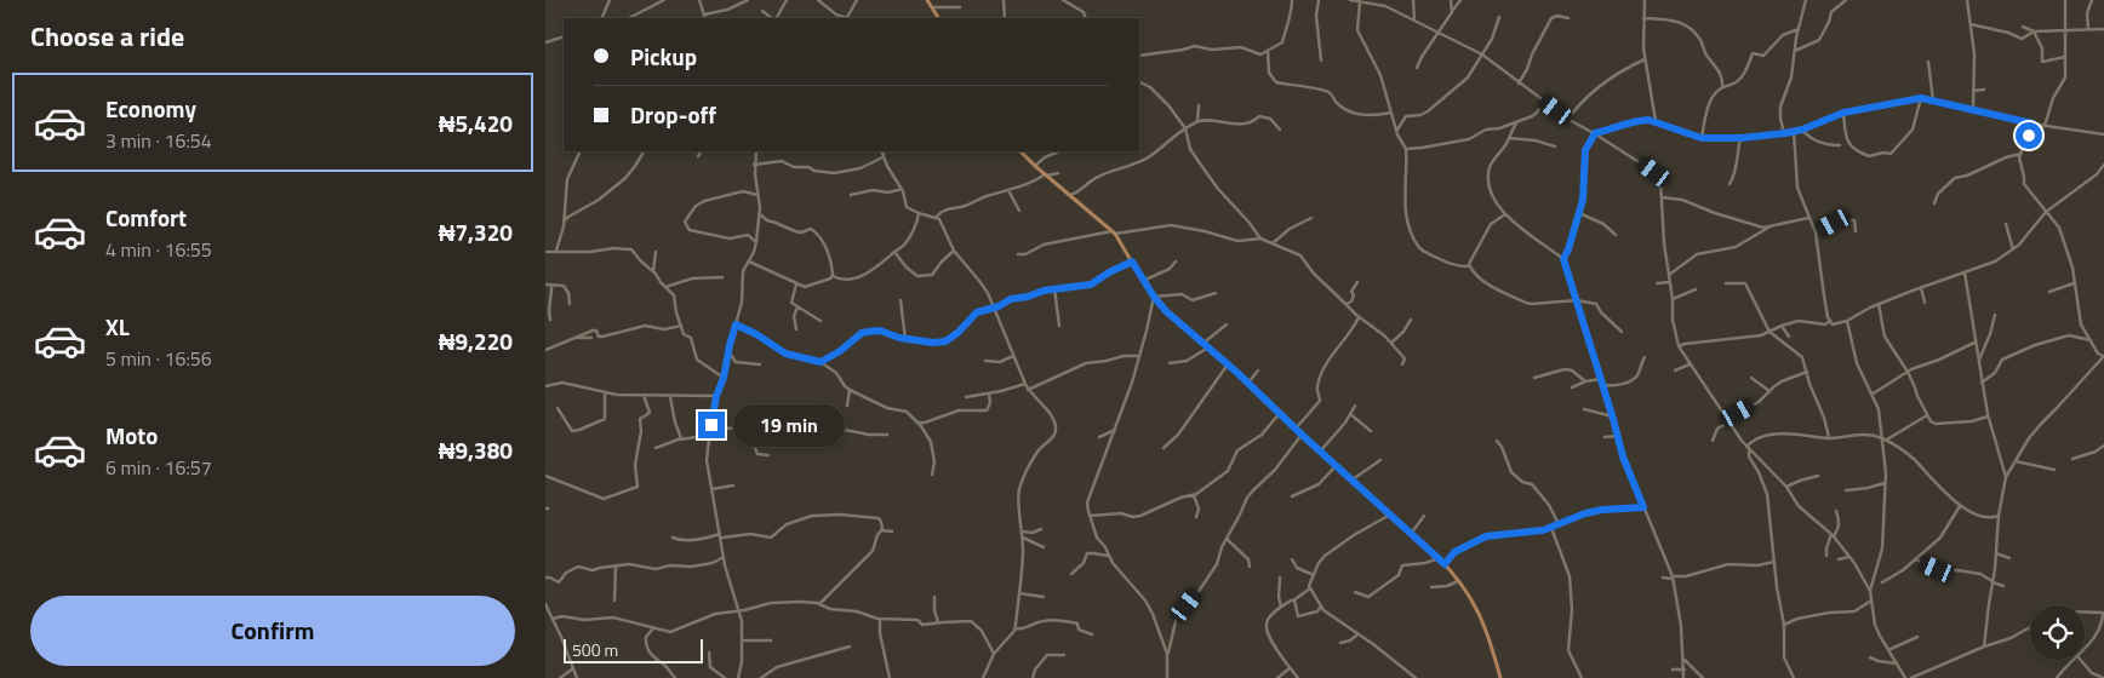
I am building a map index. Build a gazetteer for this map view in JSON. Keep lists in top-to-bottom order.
{
  "scale_bar": "500 m",
  "page": {
    "heading": "Choose a ride",
    "banner": ["Pickup", "Drop-off"],
    "list": [
      {
        "name": "Economy",
        "note": "3 min · 16:54",
        "value": "₦5,420"
      },
      {
        "name": "Comfort",
        "note": "4 min · 16:55",
        "value": "₦7,320"
      },
      {
        "name": "XL",
        "note": "5 min · 16:56",
        "value": "₦9,220"
      },
      {
        "name": "Moto",
        "note": "6 min · 16:57",
        "value": "₦9,380"
      }
    ],
    "bubble": "19 min",
    "buttons": "Confirm",
    "scale": "500 m"
  }
}
